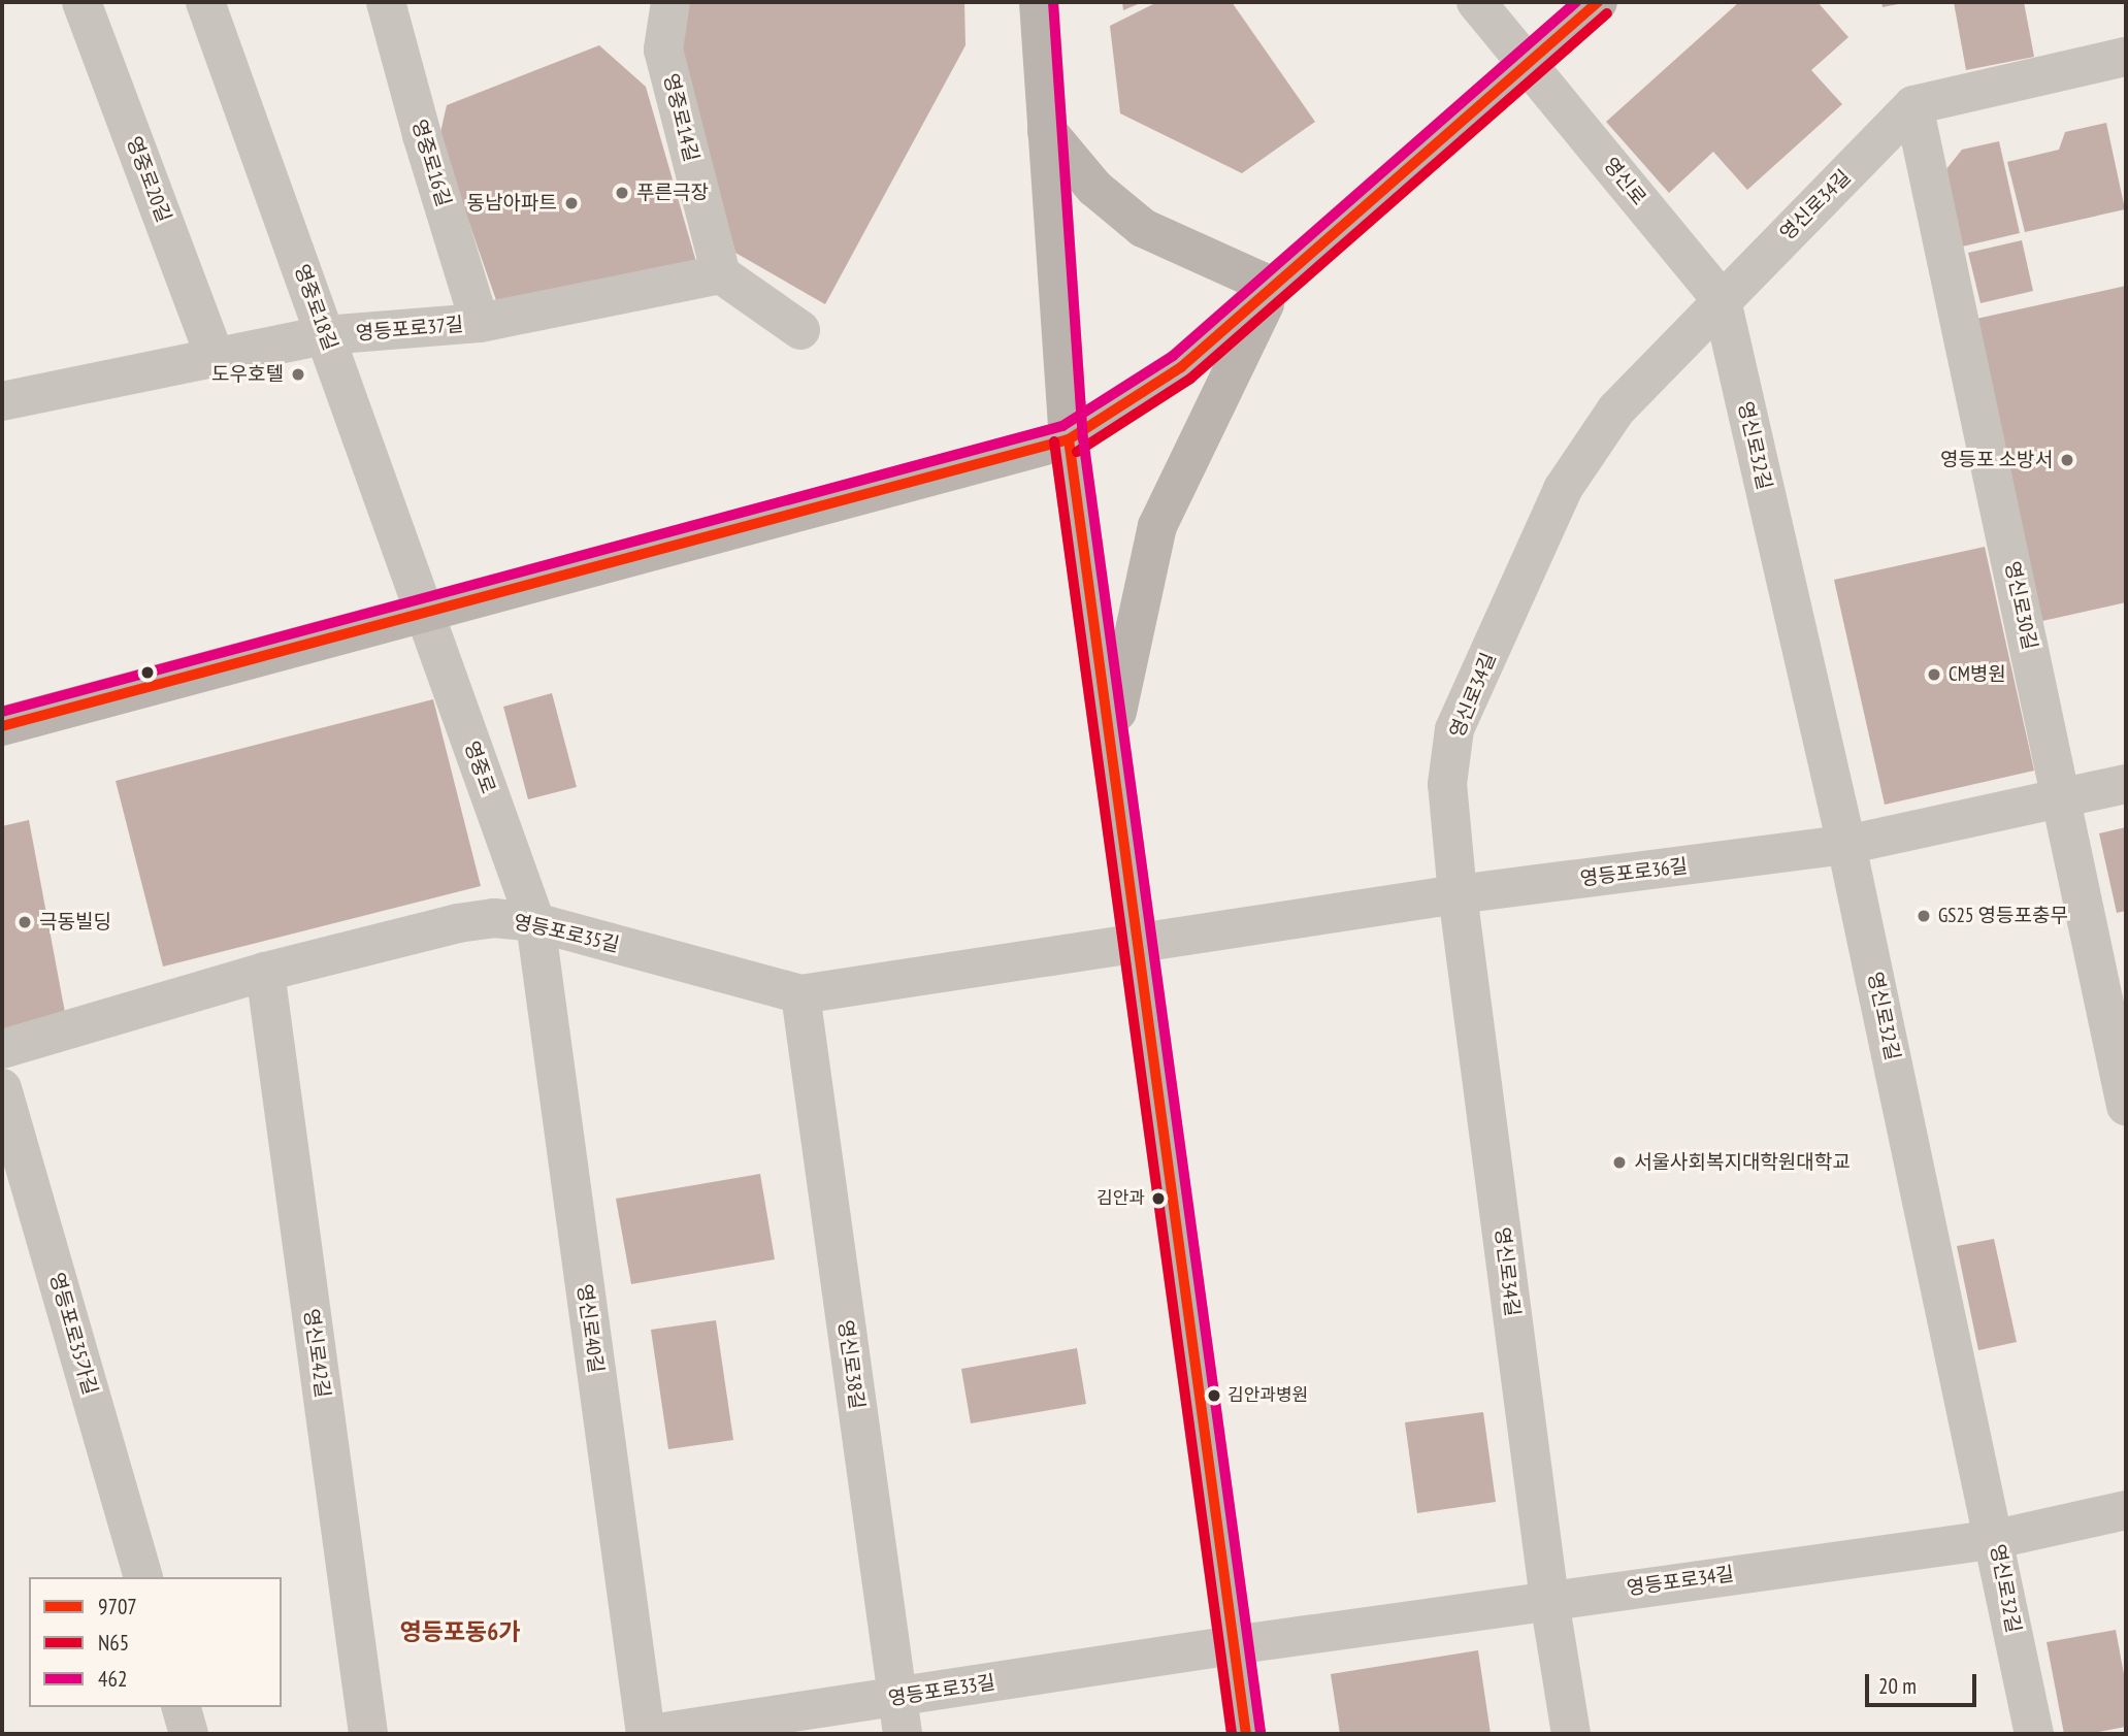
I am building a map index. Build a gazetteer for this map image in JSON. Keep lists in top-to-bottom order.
{
  "streets": {
    "street": [
      "영중로14길",
      "영중로16길",
      "영중로20길",
      "영신로",
      "영신로34길",
      "영중로18길",
      "영등포로37길",
      "영신로32길",
      "영신로30길",
      "영중로",
      "영등포로36길",
      "영등포로35길",
      "영신로40길",
      "영등포로35가길",
      "영신로42길",
      "영신로38길",
      "영등포로34길",
      "영등포로33길"
    ]
  },
  "crossings": [
    ["영중로14길", "영등포로37길"],
    ["영중로16길", "영등포로37길"],
    ["영중로20길", "영등포로37길"],
    ["영신로", "영신로34길"],
    ["영신로", "영신로32길"],
    ["영신로34길", "영신로32길"],
    ["영신로34길", "영신로30길"],
    ["영신로34길", "영등포로36길"],
    ["영신로34길", "영등포로34길"],
    ["영중로18길", "영등포로37길"],
    ["영중로18길", "영중로"],
    ["영신로32길", "영등포로36길"],
    ["영신로32길", "영등포로34길"],
    ["영신로30길", "영등포로36길"],
    ["영중로", "영등포로35길"],
    ["영중로", "영신로40길"],
    ["영등포로36길", "영등포로35길"],
    ["영등포로35길", "영신로40길"],
    ["영등포로35길", "영신로42길"],
    ["영등포로35길", "영신로38길"],
    ["영신로38길", "영등포로33길"],
    ["영등포로34길", "영등포로33길"]
  ],
  "districts": ["영등포동6가"],
  "places": [
    "푸른극장",
    "동남아파트",
    "도우호텔",
    "영등포 소방서",
    "CM병원",
    "GS25 영등포충무",
    "극동빌딩",
    "서울사회복지대학원대학교",
    "김안과",
    "김안과병원"
  ],
  "lines": ["transit line 9707", "transit line 462", "transit line N65"],
  "legend": ["9707", "N65", "462"],
  "scale_bar": "20 m"
}
